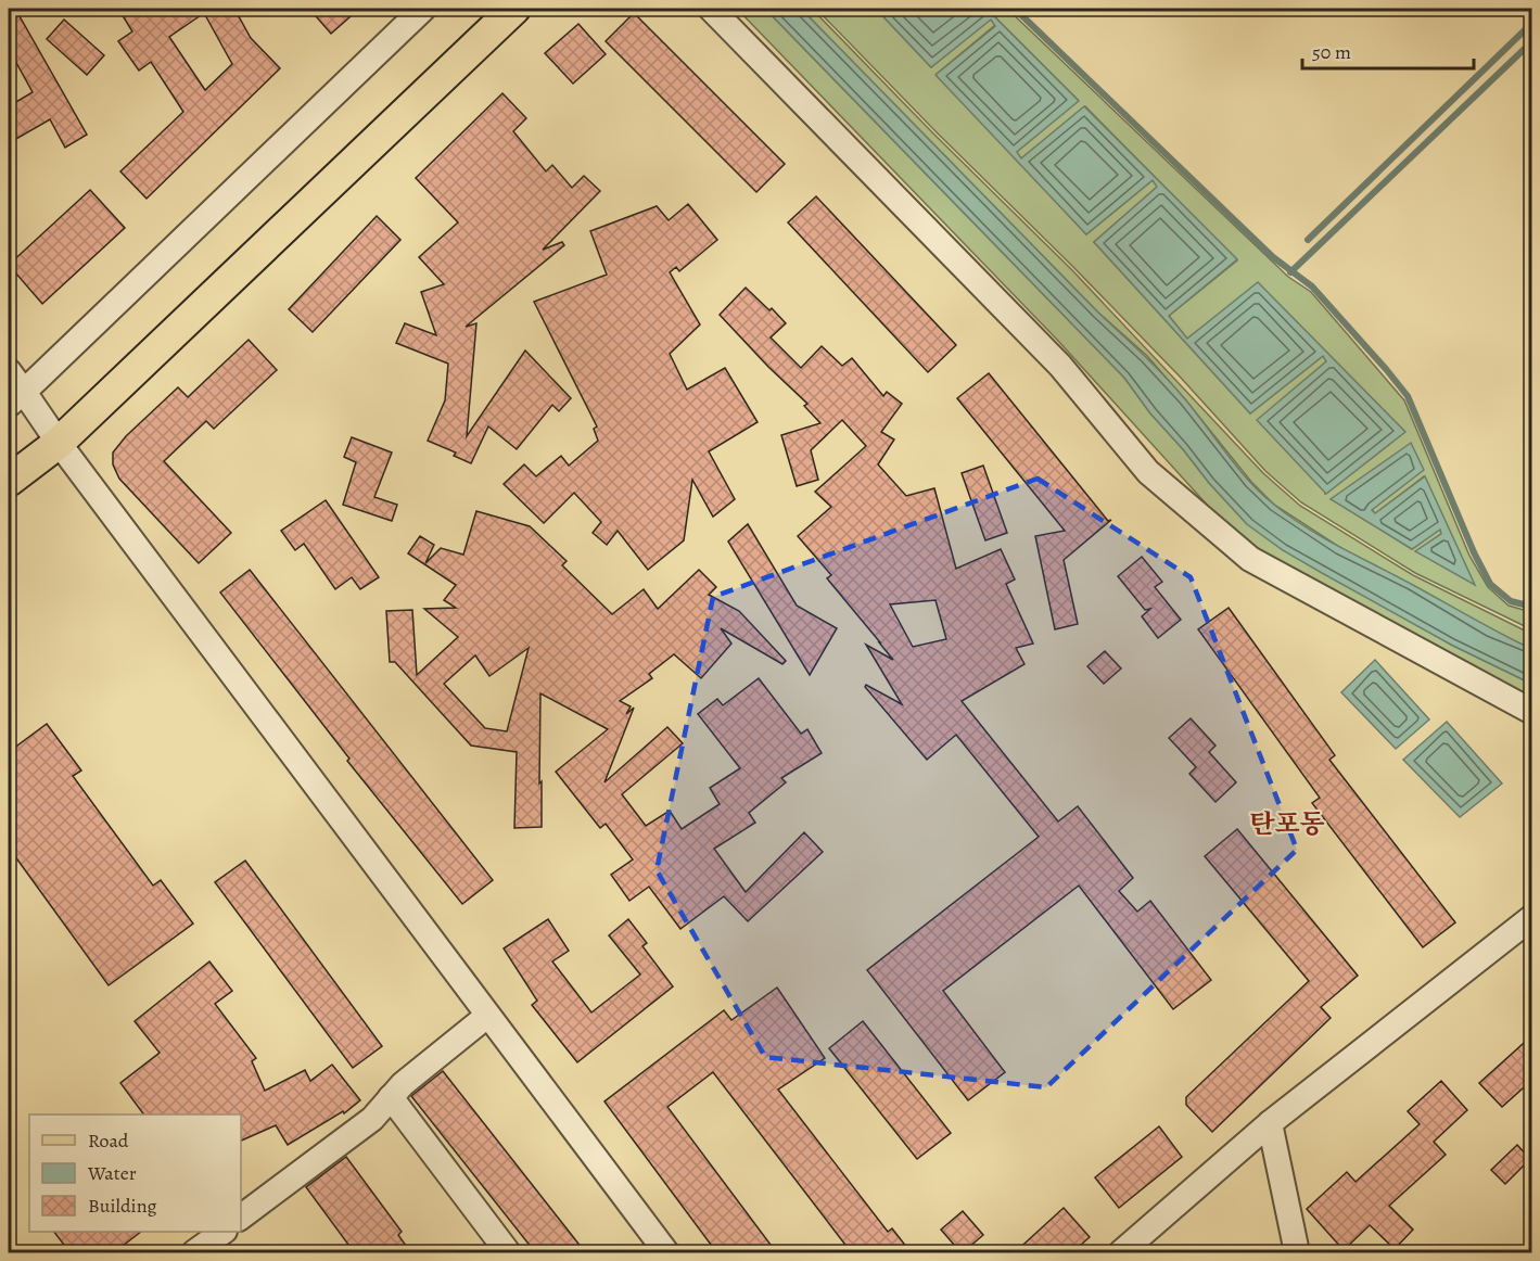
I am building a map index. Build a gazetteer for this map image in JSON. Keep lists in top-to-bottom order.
{
  "districts": ["탄포동"],
  "legend": ["Road", "Water", "Building"],
  "scale_bar": "50 m"
}
